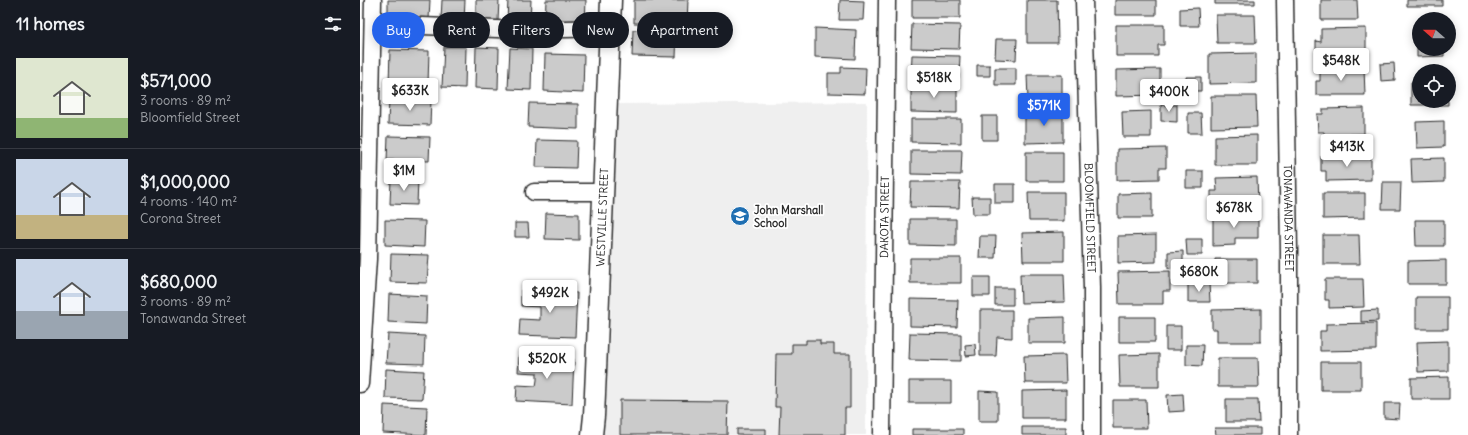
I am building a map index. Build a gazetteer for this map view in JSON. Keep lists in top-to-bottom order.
{
  "streets": {
    "street": [
      "DAKOTA STREET",
      "BLOOMFIELD STREET",
      "TONAWANDA STREET",
      "WESTVILLE STREET"
    ]
  },
  "places": {
    "school or university": ["John Marshall School"]
  },
  "north": "left",
  "page": {
    "heading": "11 homes",
    "chip": [
      "Buy",
      "Rent",
      "Filters",
      "New",
      "Apartment"
    ],
    "list": [
      {
        "name": "$571,000",
        "note": "3 rooms · 89 m² · Bloomfield Street"
      },
      {
        "name": "$1,000,000",
        "note": "4 rooms · 140 m² · Corona Street"
      },
      {
        "name": "$680,000",
        "note": "3 rooms · 89 m² · Tonawanda Street"
      }
    ],
    "price": [
      "$548K",
      "$518K",
      "$633K",
      "$400K",
      "$571K",
      "$413K",
      "$1M",
      "$678K",
      "$680K",
      "$492K",
      "$520K"
    ]
  }
}
